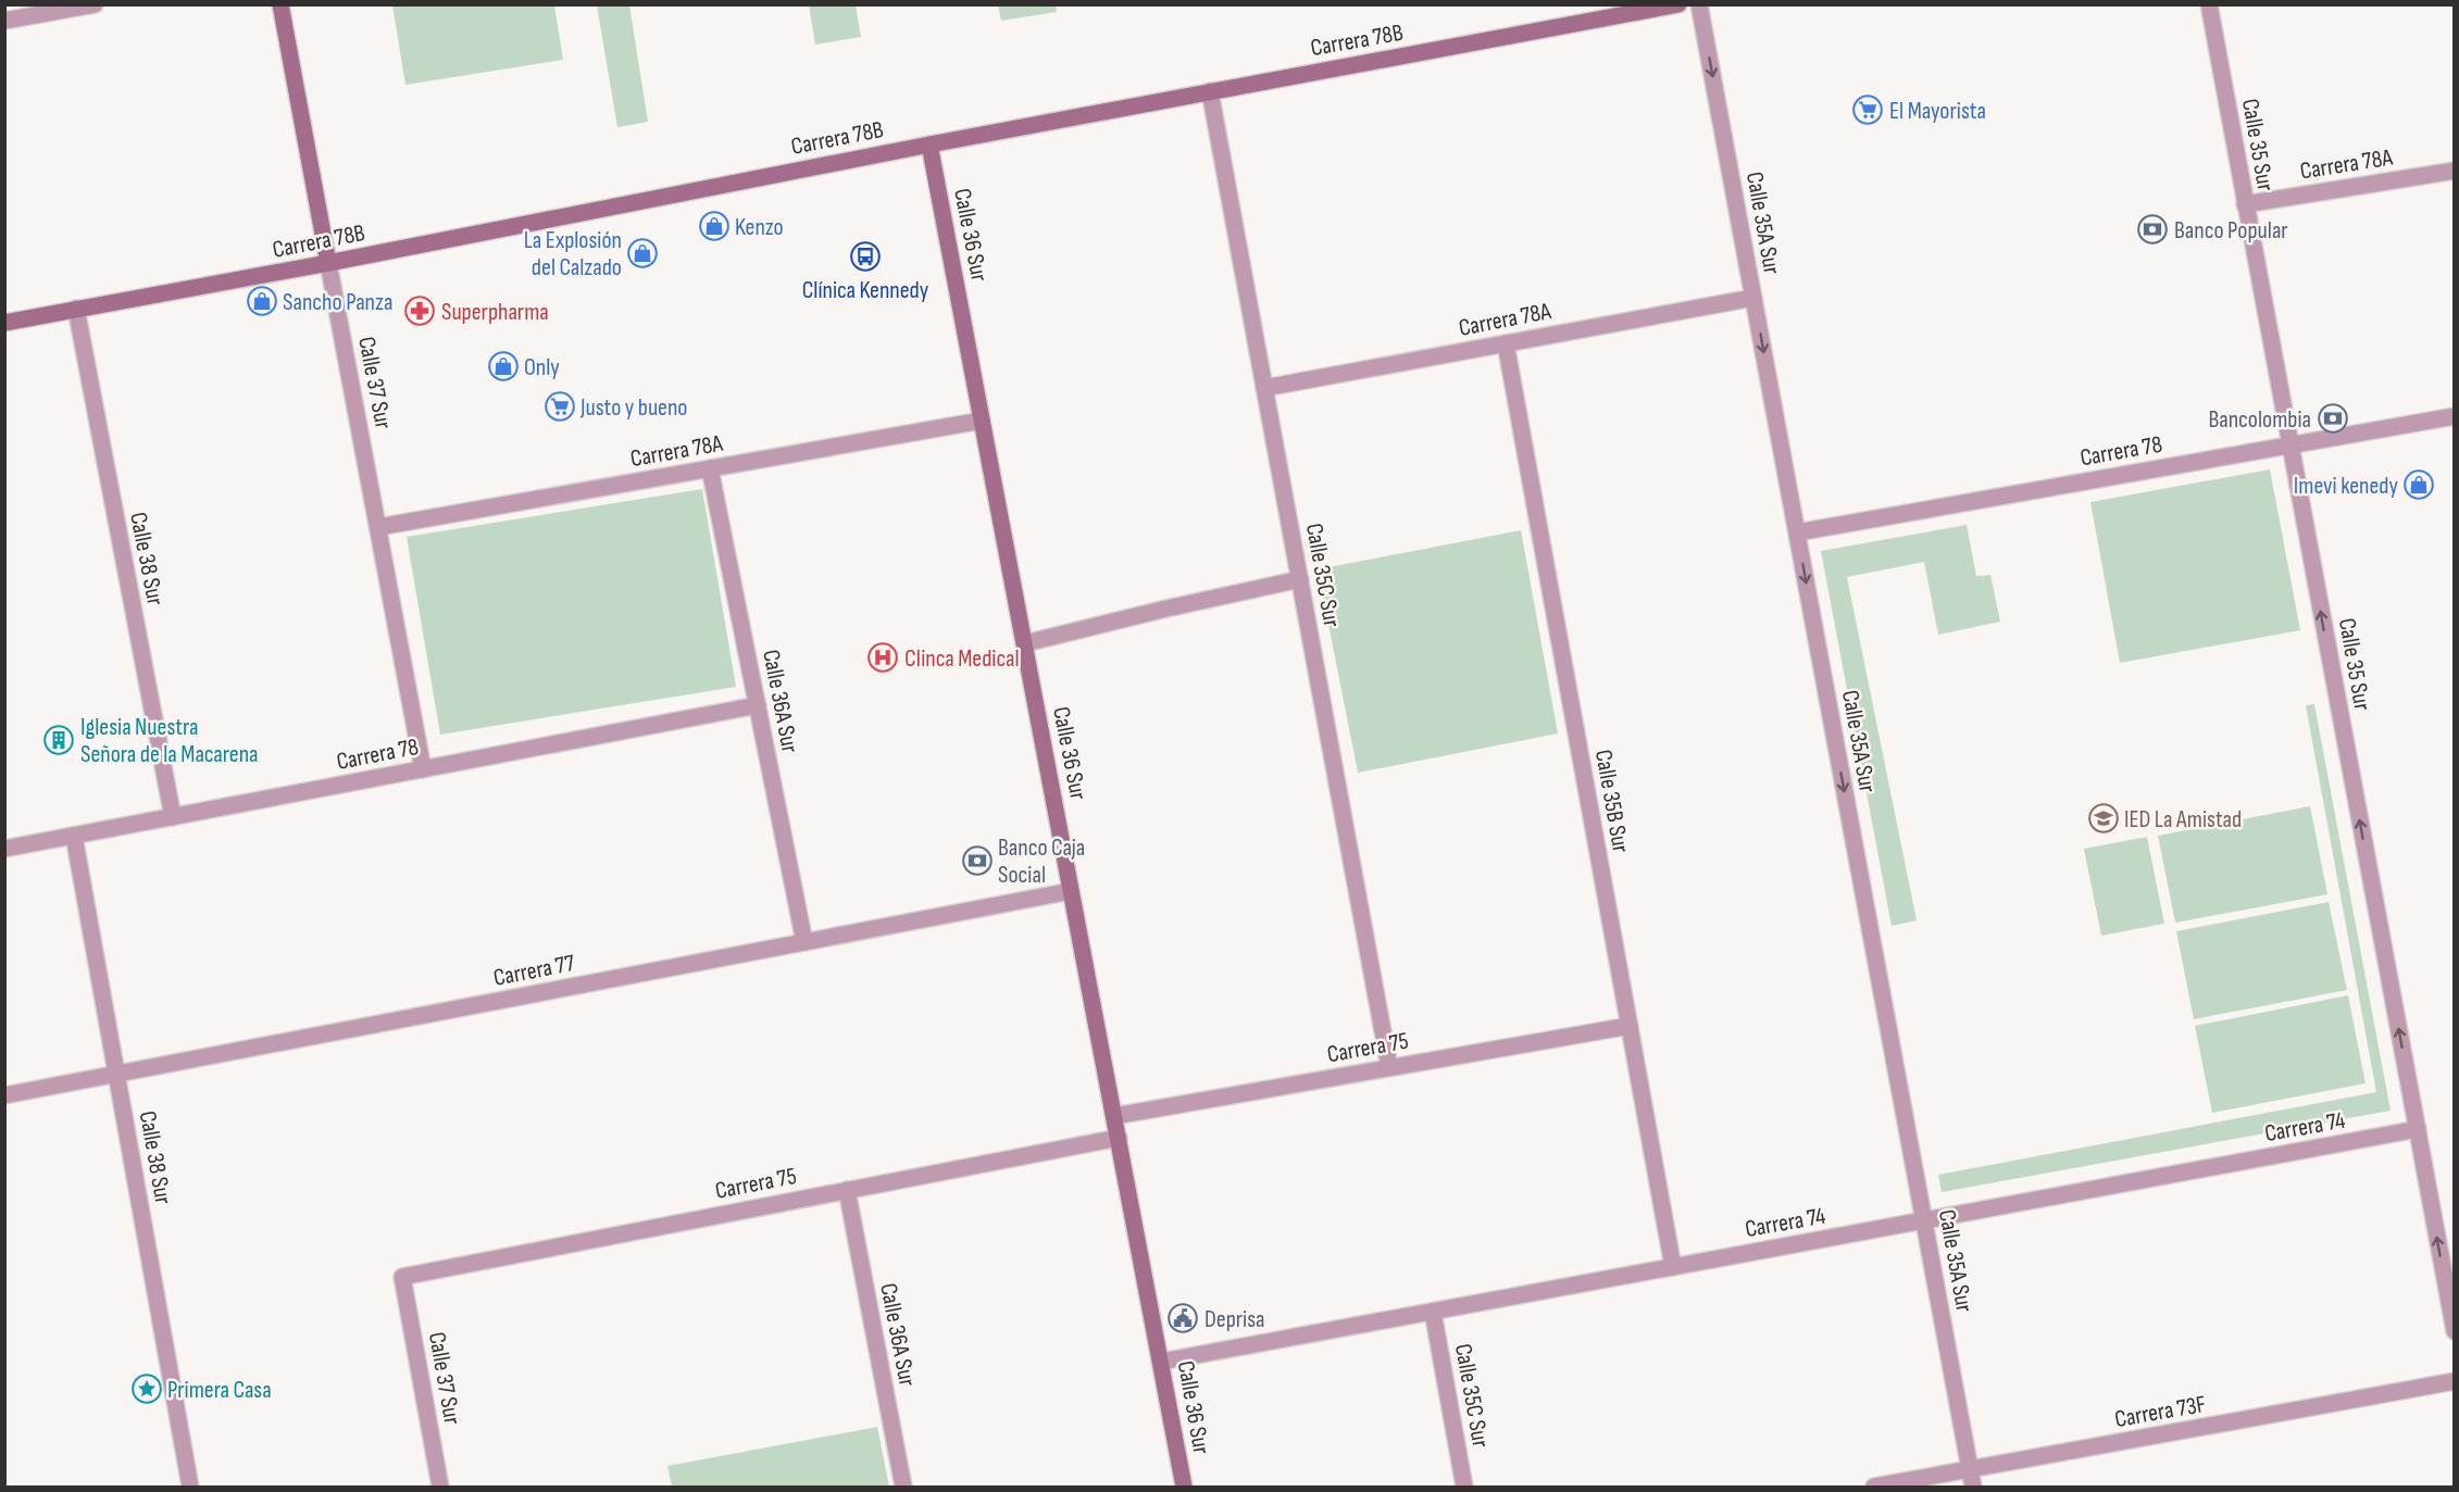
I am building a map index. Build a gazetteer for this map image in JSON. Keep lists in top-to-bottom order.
{
  "streets": {
    "street": [
      "Carrera 78B",
      "Calle 35 Sur",
      "Carrera 78A",
      "Calle 35A Sur",
      "Calle 36 Sur",
      "Calle 37 Sur",
      "Carrera 78",
      "Calle 38 Sur",
      "Calle 35C Sur",
      "Calle 36A Sur",
      "Calle 35B Sur",
      "Carrera 77",
      "Carrera 75",
      "Carrera 74",
      "Carrera 73F"
    ]
  },
  "crossings": [
    ["Carrera 78B", "Calle 36 Sur"],
    ["Carrera 78B", "Calle 37 Sur"],
    ["Carrera 78B", "Calle 38 Sur"],
    ["Carrera 78B", "Calle 35C Sur"],
    ["Calle 35 Sur", "Carrera 78A"],
    ["Calle 35 Sur", "Carrera 78"],
    ["Calle 35 Sur", "Carrera 74"],
    ["Carrera 78A", "Calle 35A Sur"],
    ["Carrera 78A", "Calle 36 Sur"],
    ["Carrera 78A", "Calle 37 Sur"],
    ["Carrera 78A", "Calle 35C Sur"],
    ["Carrera 78A", "Calle 36A Sur"],
    ["Carrera 78A", "Calle 35B Sur"],
    ["Calle 35A Sur", "Carrera 78"],
    ["Calle 35A Sur", "Carrera 74"],
    ["Calle 35A Sur", "Carrera 73F"],
    ["Calle 36 Sur", "Carrera 77"],
    ["Calle 36 Sur", "Carrera 75"],
    ["Calle 36 Sur", "Carrera 74"],
    ["Calle 37 Sur", "Carrera 78"],
    ["Calle 37 Sur", "Carrera 75"],
    ["Carrera 78", "Calle 38 Sur"],
    ["Carrera 78", "Calle 36A Sur"],
    ["Calle 38 Sur", "Carrera 77"],
    ["Calle 35C Sur", "Carrera 75"],
    ["Calle 35C Sur", "Carrera 74"],
    ["Calle 36A Sur", "Carrera 77"],
    ["Calle 36A Sur", "Carrera 75"],
    ["Calle 35B Sur", "Carrera 75"],
    ["Calle 35B Sur", "Carrera 74"]
  ],
  "one_way": ["Calle 35 Sur", "Calle 35A Sur"],
  "places": {
    "supermarket": ["El Mayorista", "Justo y bueno"],
    "shop": [
      "Kenzo",
      "La Explosión del Calzado",
      "Sancho Panza",
      "Only",
      "Imevi kenedy"
    ],
    "bank": ["Banco Popular", "Bancolombia", "Banco Caja Social"],
    "bus stop": ["Clínica Kennedy"],
    "pharmacy": ["Superpharma"],
    "hospital": ["Clinca Medical"],
    "building": ["Iglesia Nuestra Señora de la Macarena"],
    "school or university": ["IED La Amistad"],
    "public building": ["Deprisa"],
    "place": ["Primera Casa"]
  }
}
